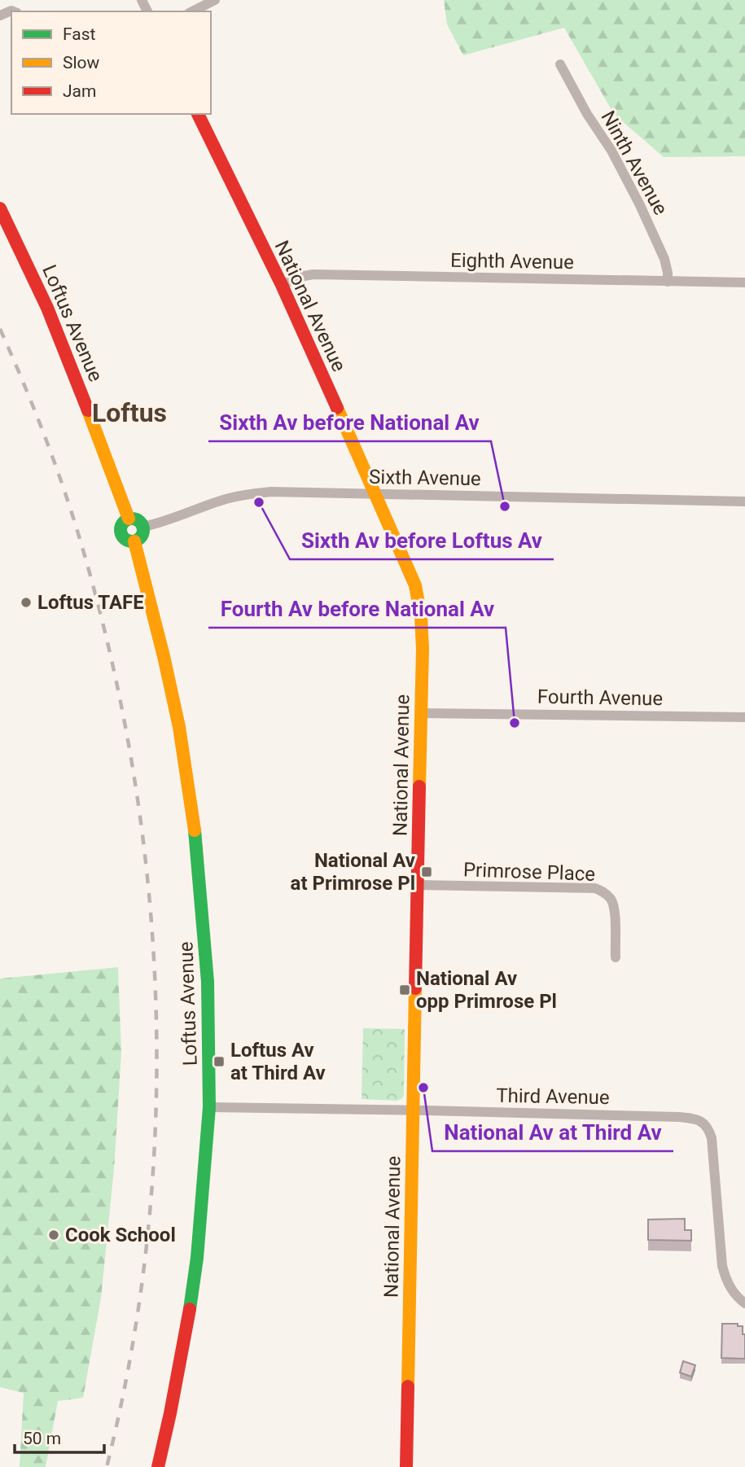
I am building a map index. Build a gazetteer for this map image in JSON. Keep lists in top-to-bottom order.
{
  "streets": {
    "street": [
      "Ninth Avenue",
      "Eighth Avenue",
      "National Avenue",
      "Loftus Avenue",
      "Sixth Avenue",
      "Fourth Avenue",
      "Primrose Place",
      "Third Avenue"
    ]
  },
  "crossings": [
    ["Ninth Avenue", "Eighth Avenue"],
    ["Eighth Avenue", "National Avenue"],
    ["National Avenue", "Sixth Avenue"],
    ["National Avenue", "Fourth Avenue"],
    ["National Avenue", "Primrose Place"],
    ["National Avenue", "Third Avenue"],
    ["Loftus Avenue", "Sixth Avenue"],
    ["Loftus Avenue", "Third Avenue"]
  ],
  "districts": ["Loftus"],
  "places": {
    "other": [
      "Sixth Av before Loftus Av",
      "Sixth Av before National Av",
      "Loftus TAFE",
      "Fourth Av before National Av",
      "National Av at Third Av",
      "Cook School"
    ],
    "transit": ["National Av at Primrose Pl", "National Av opp Primrose Pl", "Loftus Av at Third Av"]
  },
  "legend": ["Fast", "Slow", "Jam"],
  "scale_bar": "50 m"
}
